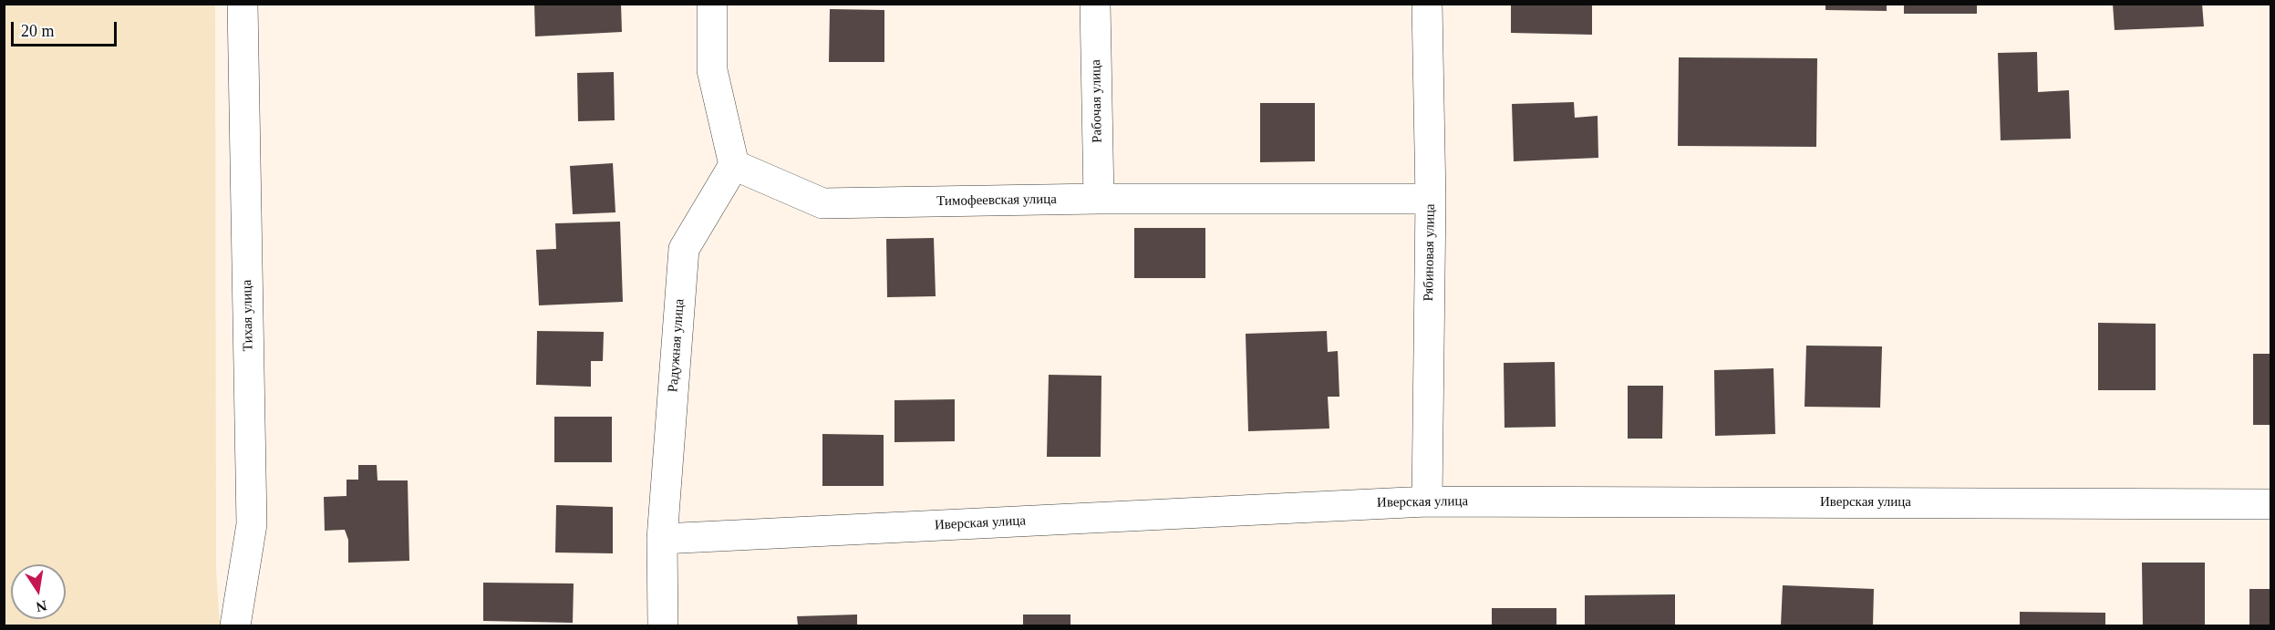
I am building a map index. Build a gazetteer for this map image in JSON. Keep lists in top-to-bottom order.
{
  "streets": {
    "street": [
      "Рабочая улица",
      "Тимофеевская улица",
      "Рябиновая улица",
      "Тихая улица",
      "Радужная улица",
      "Иверская улица"
    ]
  },
  "crossings": [
    ["Рабочая улица", "Тимофеевская улица"],
    ["Тимофеевская улица", "Рябиновая улица"],
    ["Тимофеевская улица", "Радужная улица"],
    ["Рябиновая улица", "Иверская улица"],
    ["Радужная улица", "Иверская улица"]
  ],
  "scale_bar": "20 m",
  "north": "bottom"
}
